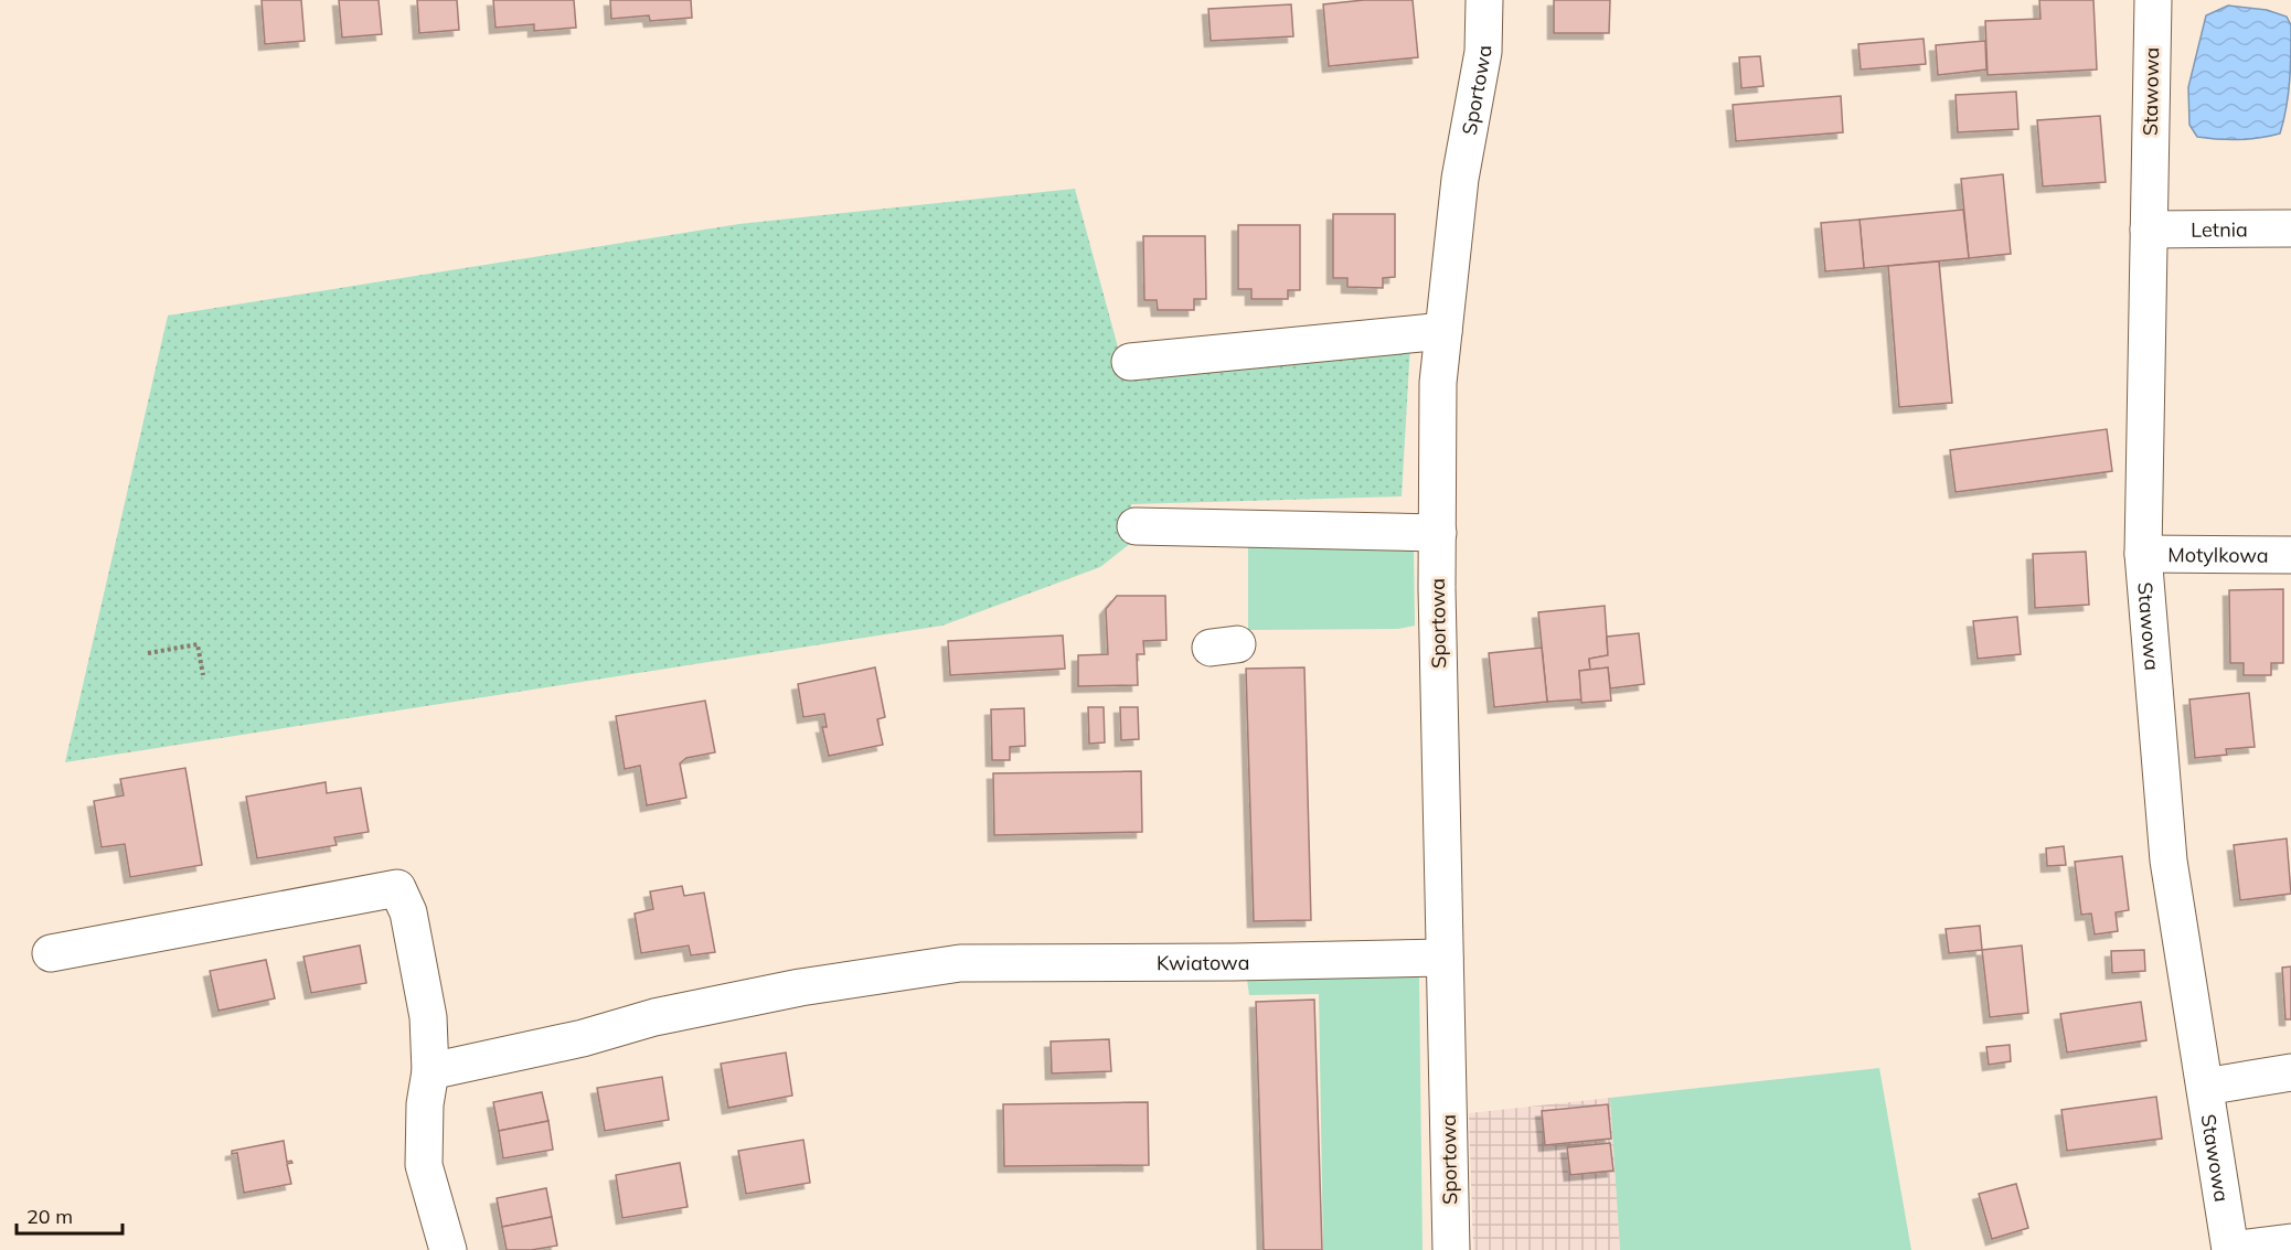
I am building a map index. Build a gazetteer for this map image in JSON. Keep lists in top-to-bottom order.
{
  "streets": {
    "street": [
      "Sportowa",
      "Stawowa",
      "Letnia",
      "Motylkowa",
      "Kwiatowa"
    ]
  },
  "crossings": [
    ["Sportowa", "Kwiatowa"],
    ["Stawowa", "Letnia"],
    ["Stawowa", "Motylkowa"]
  ],
  "scale_bar": "20 m"
}
